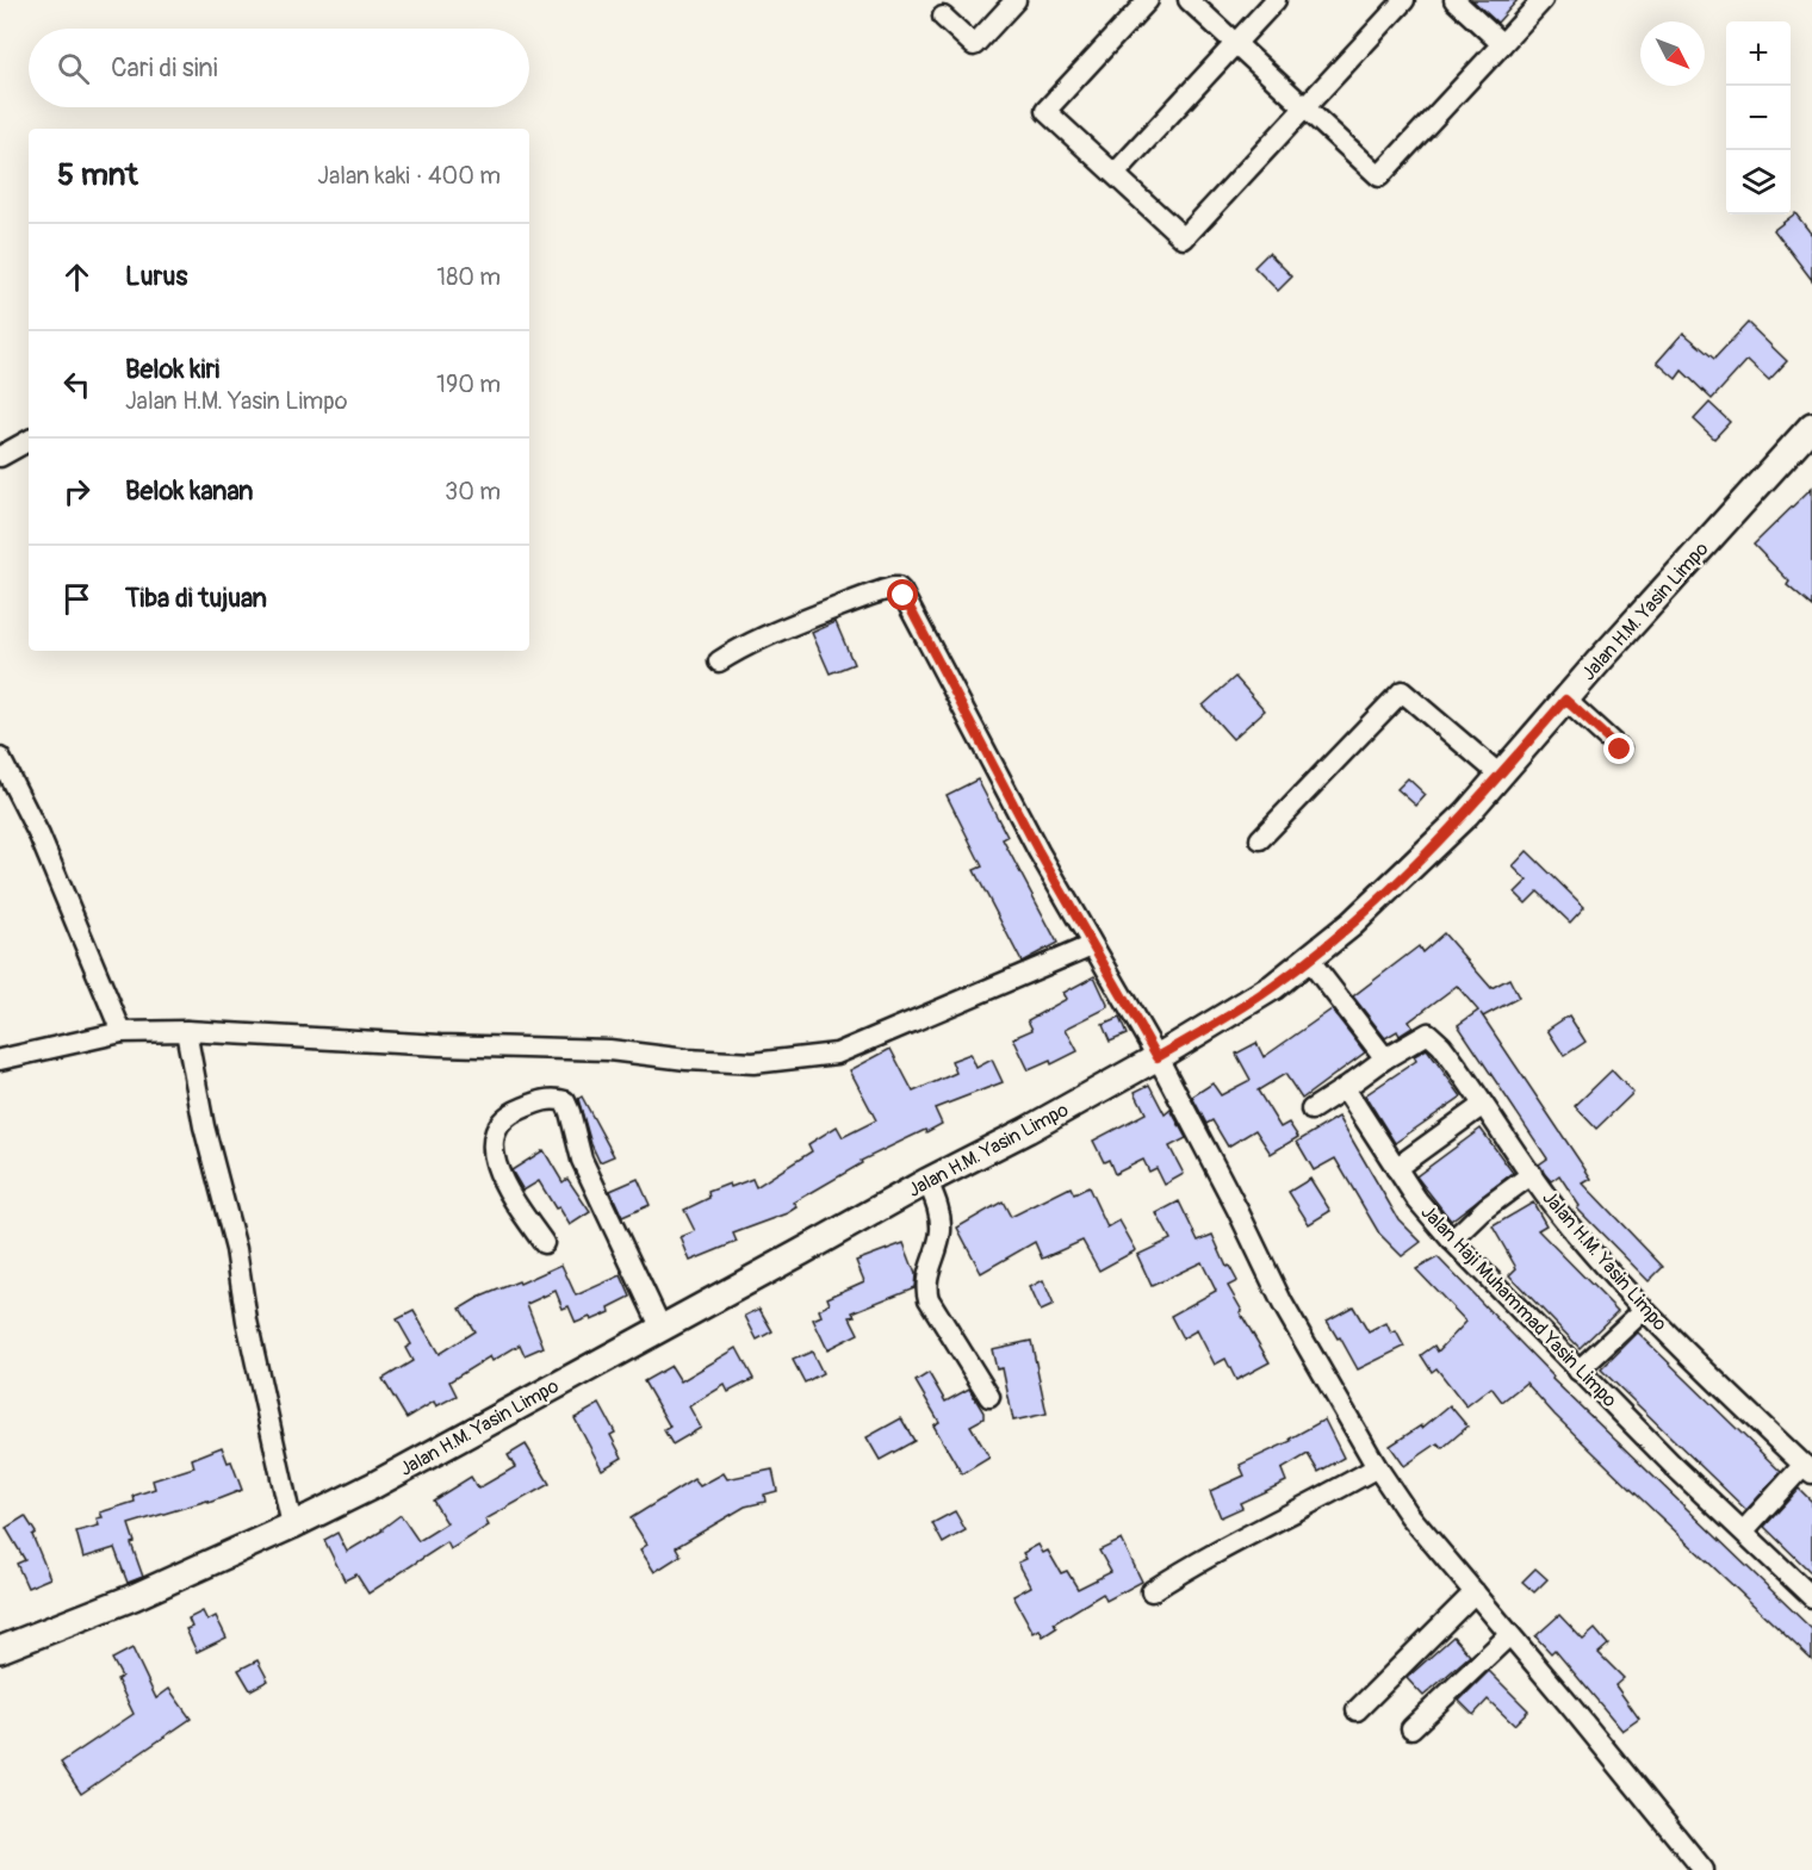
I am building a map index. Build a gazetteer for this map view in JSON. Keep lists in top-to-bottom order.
{
  "streets": {
    "main road": ["Jalan H.M. Yasin Limpo"],
    "street": ["Jalan Haji Muhammad Yasin Limpo"]
  },
  "north": "bottom right",
  "page": {
    "map_buttons": ["+", "−"],
    "search": "Cari di sini",
    "heading": ["5 mnt", "Jalan kaki · 400 m"],
    "list": [
      ["Lurus", "180 m"],
      ["Belok kiri", "Jalan H.M. Yasin Limpo", "190 m"],
      ["Belok kanan", "30 m"],
      "Tiba di tujuan"
    ]
  }
}
